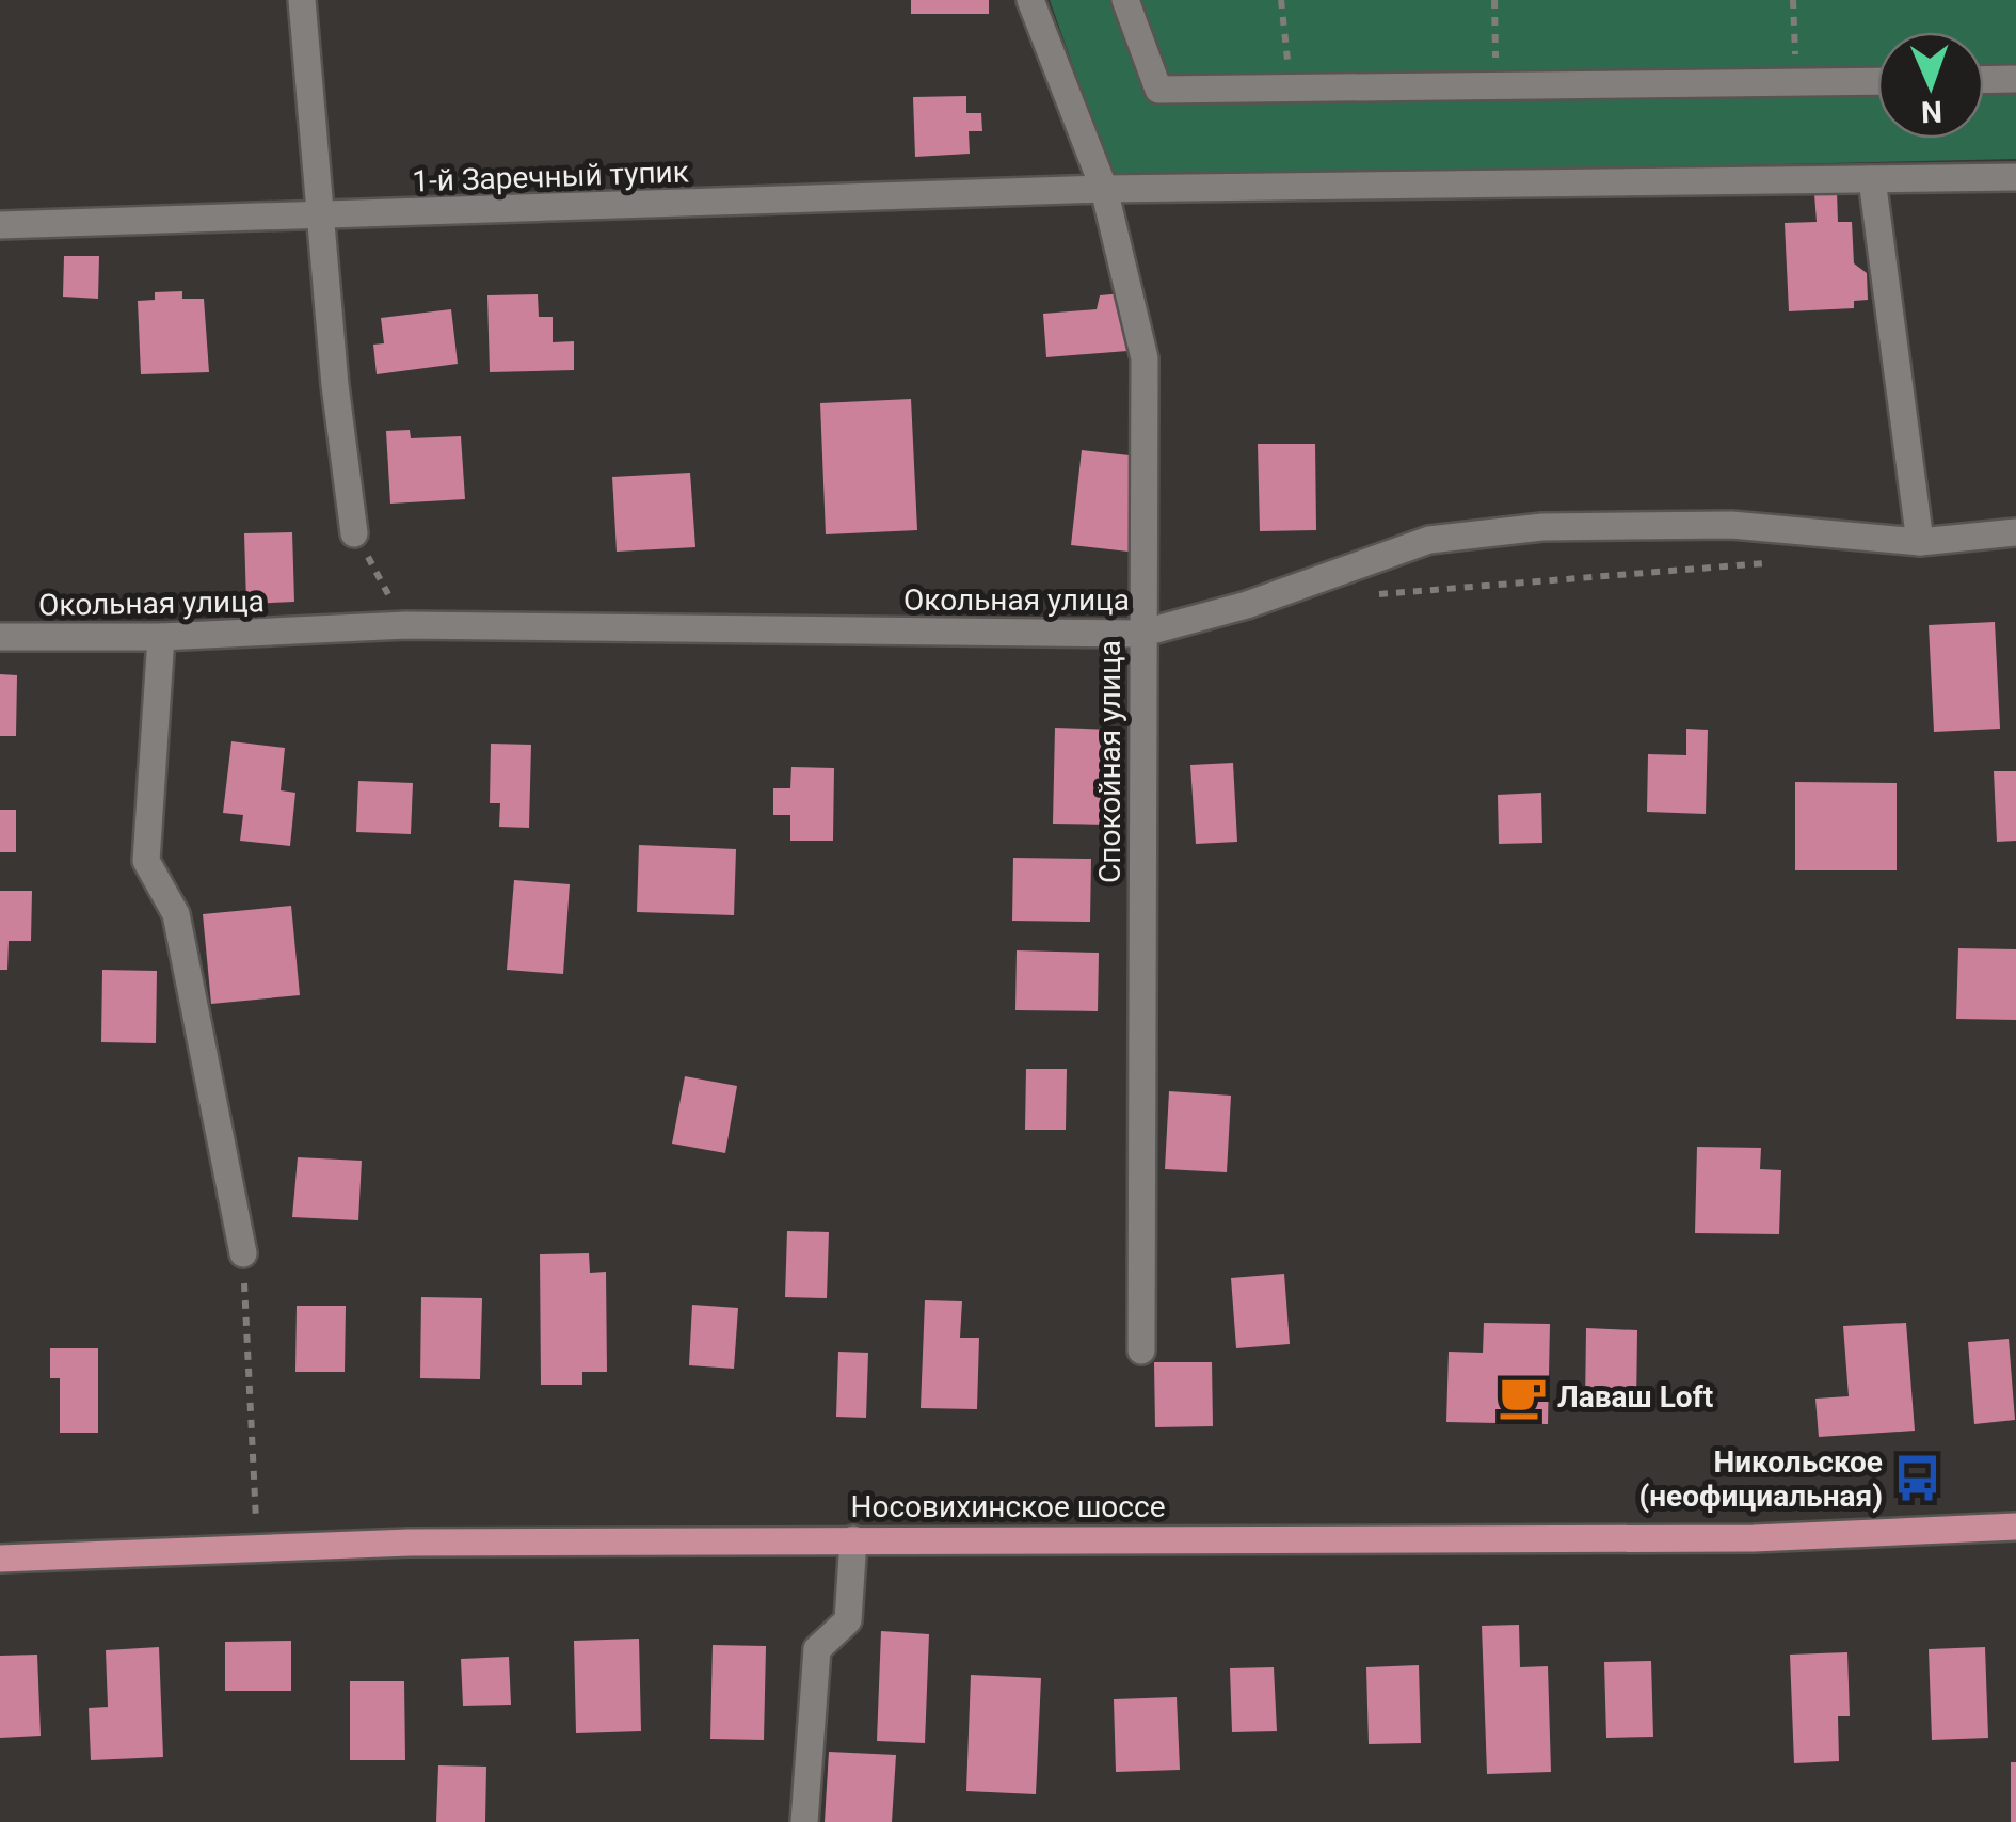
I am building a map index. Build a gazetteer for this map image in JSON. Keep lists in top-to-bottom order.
{
  "streets": {
    "main road": ["Носовихинское шоссе"],
    "street": ["1-й Заречный тупик", "Окольная улица", "Спокойная улица"]
  },
  "crossings": [
    ["1-й Заречный тупик", "Спокойная улица"],
    ["Окольная улица", "Спокойная улица"]
  ],
  "places": {
    "cafe": ["Лаваш Loft"],
    "bus stop": ["Никольское (неофициальная)"]
  },
  "north": "bottom"
}
